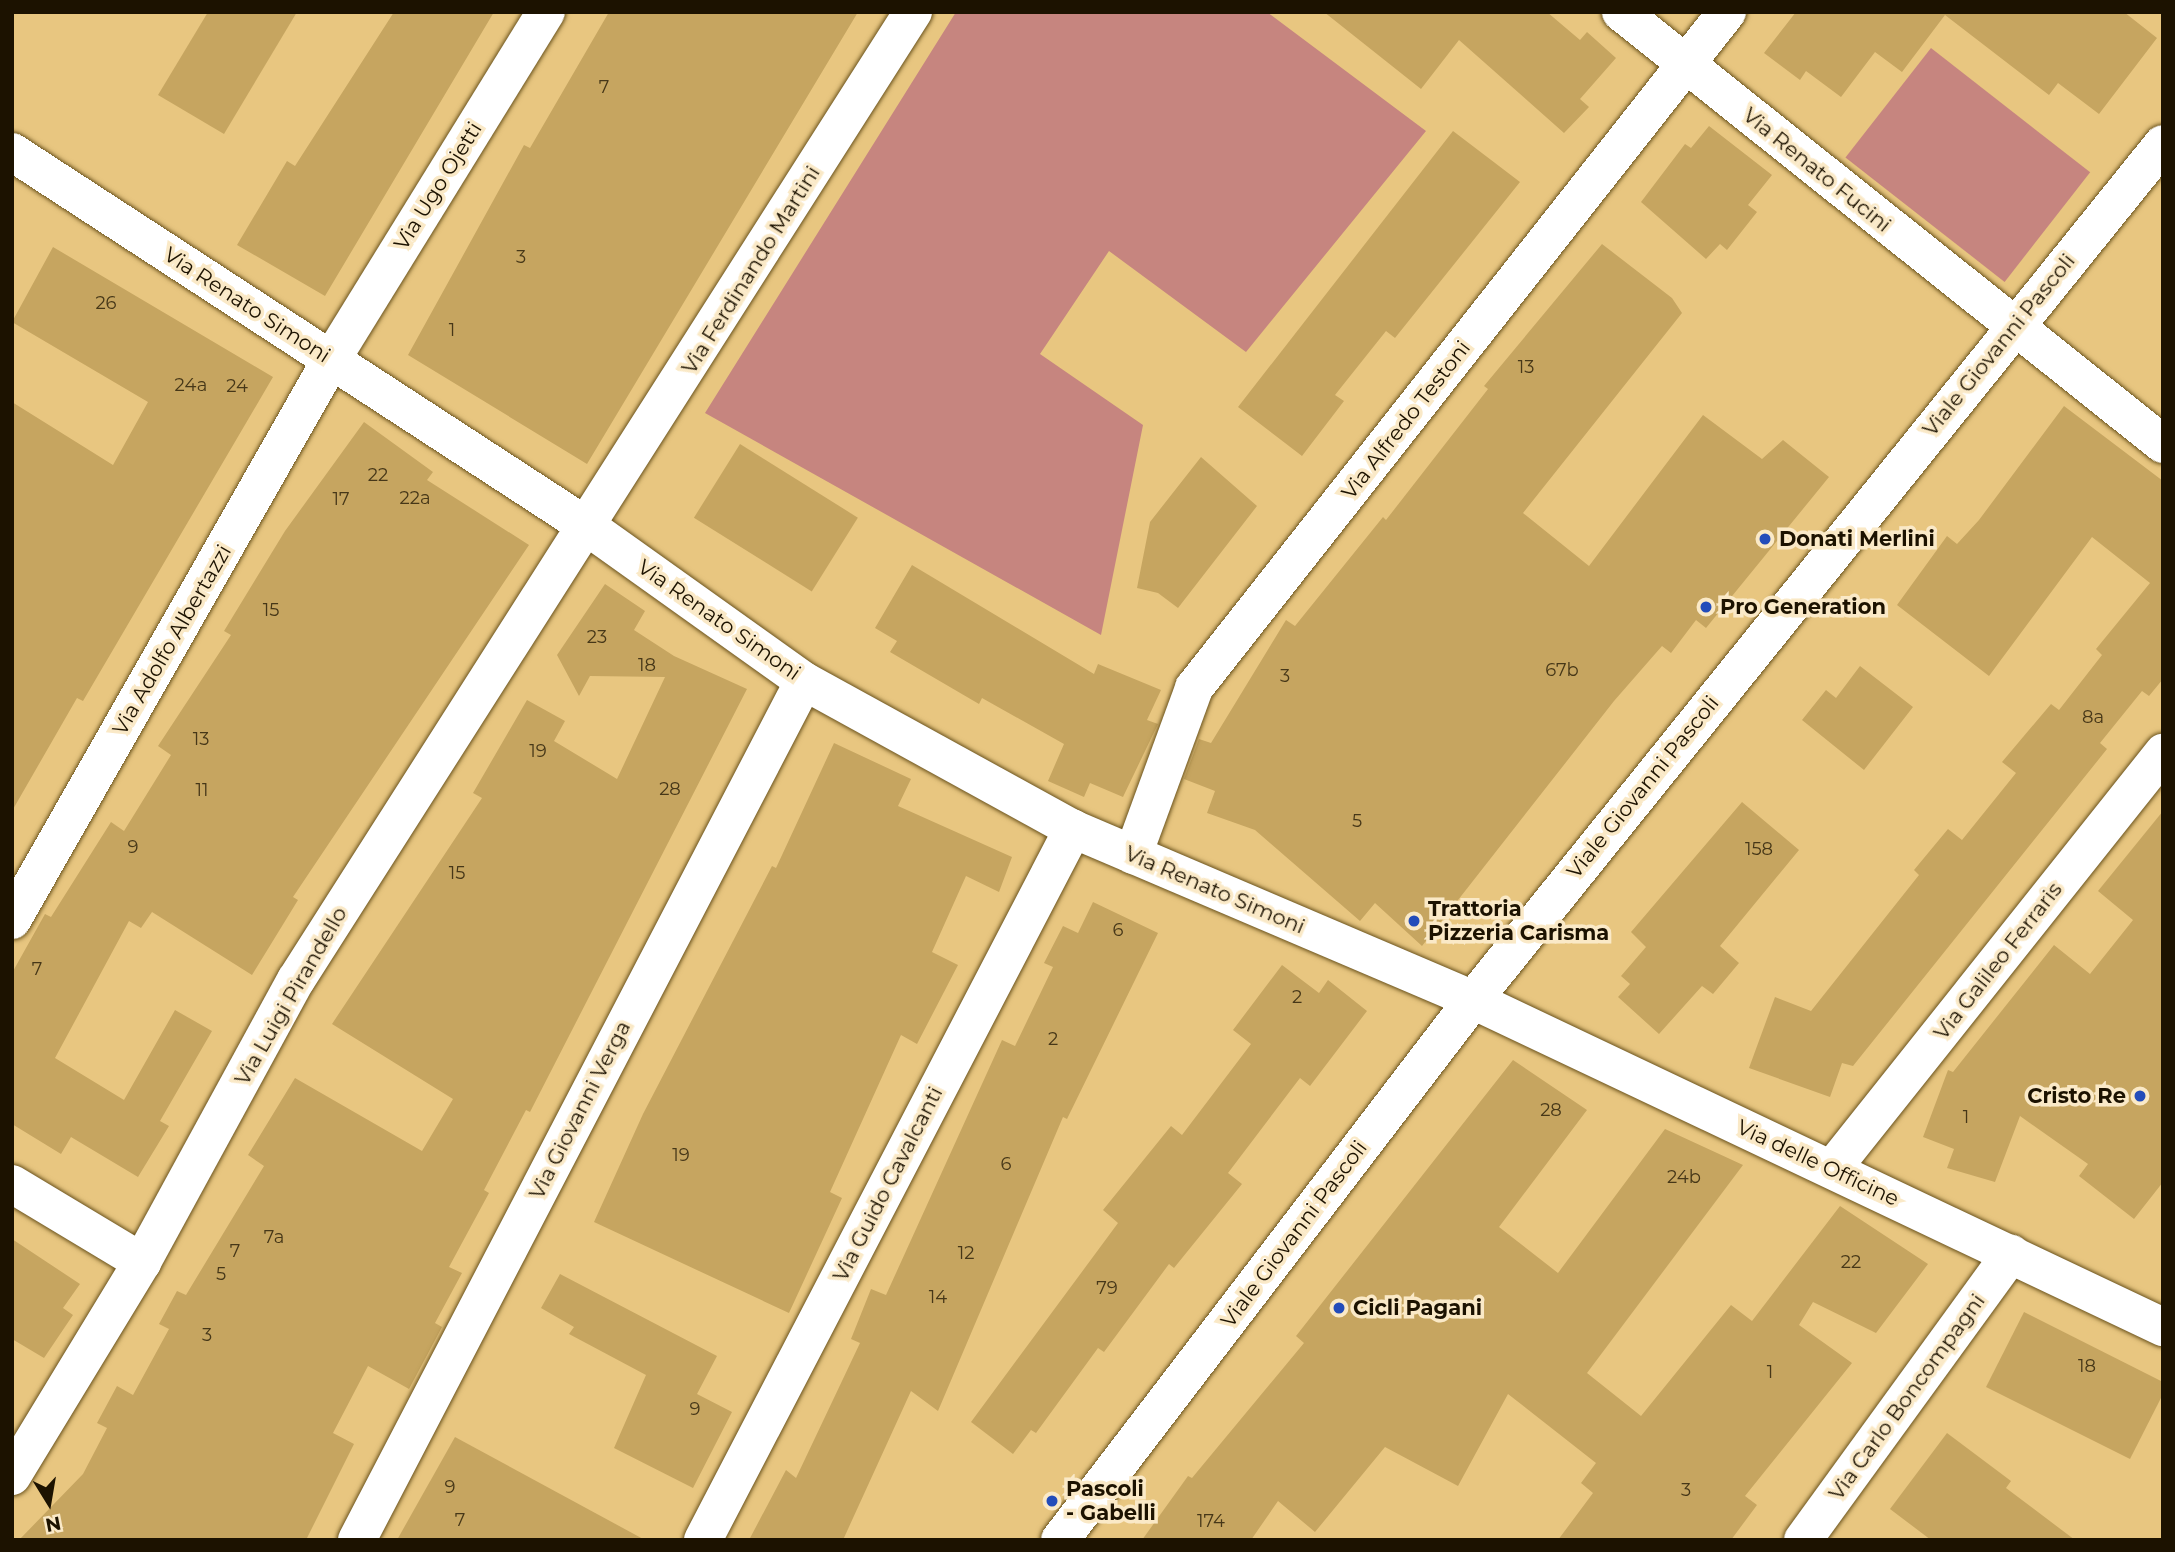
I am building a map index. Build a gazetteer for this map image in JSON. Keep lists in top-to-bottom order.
{
  "streets": {
    "street": [
      "Via Renato Fucini",
      "Via Ugo Ojetti",
      "Via Ferdinando Martini",
      "Via Renato Simoni",
      "Viale Giovanni Pascoli",
      "Via Alfredo Testoni",
      "Via Adolfo Albertazzi",
      "Via Galileo Ferraris",
      "Via Luigi Pirandello",
      "Via Giovanni Verga",
      "Via delle Officine",
      "Via Guido Cavalcanti",
      "Via Carlo Boncompagni"
    ]
  },
  "crossings": [
    ["Via Renato Fucini", "Viale Giovanni Pascoli"],
    ["Via Renato Fucini", "Via Alfredo Testoni"],
    ["Via Ugo Ojetti", "Via Renato Simoni"],
    ["Via Ugo Ojetti", "Via Adolfo Albertazzi"],
    ["Via Ferdinando Martini", "Via Renato Simoni"],
    ["Via Ferdinando Martini", "Via Luigi Pirandello"],
    ["Via Renato Simoni", "Viale Giovanni Pascoli"],
    ["Via Renato Simoni", "Via Alfredo Testoni"],
    ["Via Renato Simoni", "Via Adolfo Albertazzi"],
    ["Via Renato Simoni", "Via Luigi Pirandello"],
    ["Via Renato Simoni", "Via Giovanni Verga"],
    ["Via Renato Simoni", "Via delle Officine"],
    ["Via Renato Simoni", "Via Guido Cavalcanti"],
    ["Viale Giovanni Pascoli", "Via delle Officine"],
    ["Via Galileo Ferraris", "Via delle Officine"],
    ["Via delle Officine", "Via Carlo Boncompagni"]
  ],
  "places": [
    "Donati Merlini",
    "Pro Generation",
    "Trattoria Pizzeria Carisma",
    "Cristo Re",
    "Cicli Pagani",
    "Pascoli - Gabelli"
  ],
  "house_numbers": [
    "7",
    "3",
    "26",
    "1",
    "13",
    "24a",
    "24",
    "22",
    "22a",
    "17",
    "15",
    "23",
    "18",
    "67b",
    "3",
    "8a",
    "13",
    "19",
    "28",
    "11",
    "5",
    "9",
    "158",
    "15",
    "6",
    "7",
    "2",
    "2",
    "28",
    "1",
    "19",
    "6",
    "24b",
    "7a",
    "7",
    "12",
    "22",
    "5",
    "79",
    "14",
    "3",
    "18",
    "1",
    "9",
    "9",
    "3",
    "7",
    "174"
  ],
  "north": "bottom"
}
